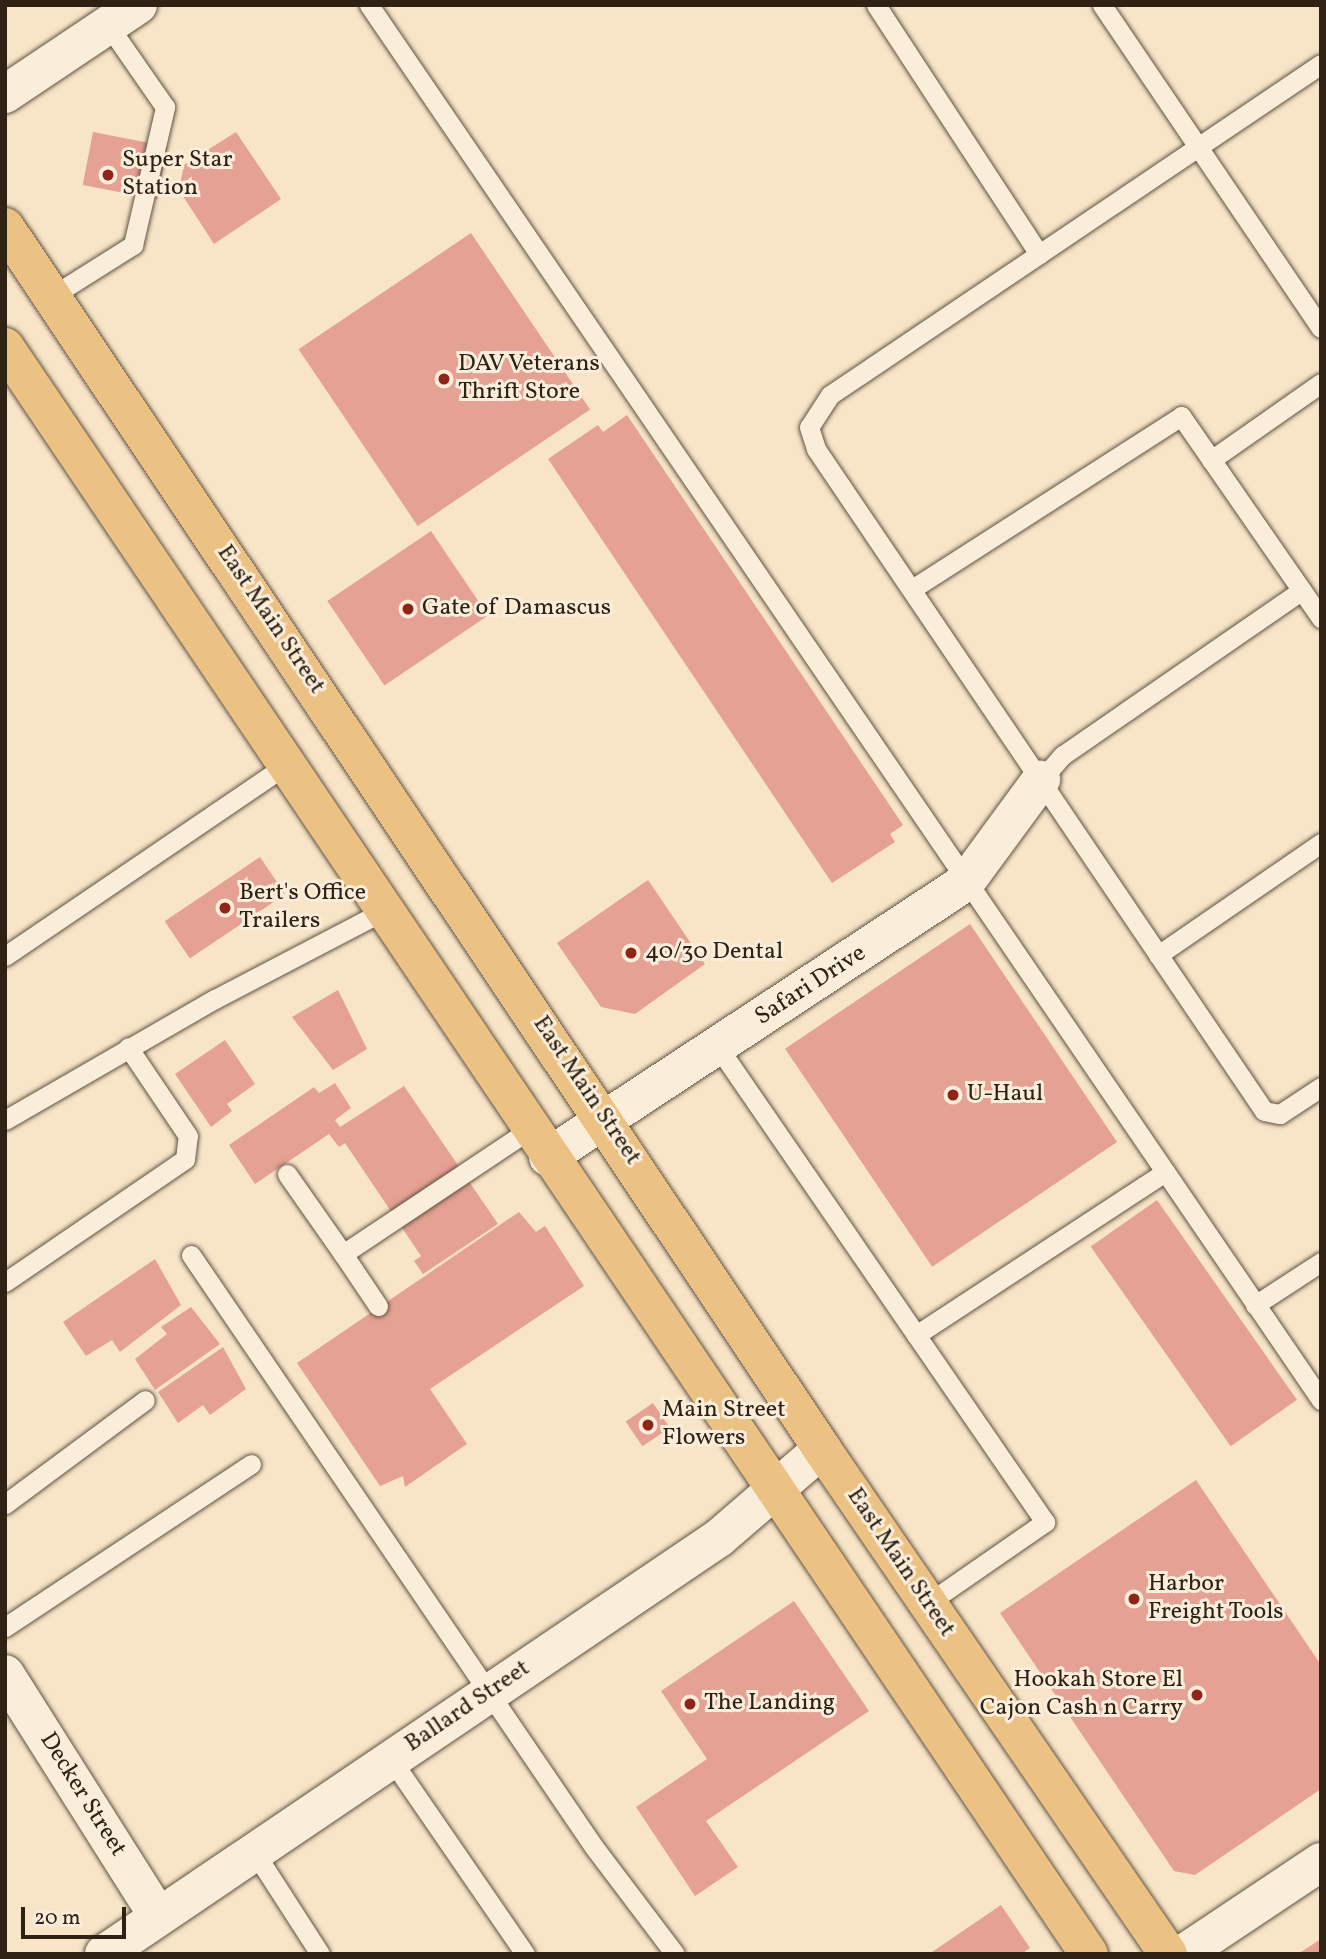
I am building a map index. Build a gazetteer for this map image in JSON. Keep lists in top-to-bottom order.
{
  "streets": {
    "main road": ["East Main Street"],
    "street": ["Safari Drive", "Ballard Street", "Decker Street"]
  },
  "crossings": [
    ["East Main Street", "Safari Drive"],
    ["East Main Street", "Ballard Street"],
    ["Ballard Street", "Decker Street"]
  ],
  "places": [
    "Super Star Station",
    "DAV Veterans Thrift Store",
    "Gate of Damascus",
    "Bert's Office Trailers",
    "40/30 Dental",
    "U-Haul",
    "Main Street Flowers",
    "Harbor Freight Tools",
    "Hookah Store El Cajon Cash n Carry",
    "The Landing"
  ],
  "scale_bar": "20 m"
}
